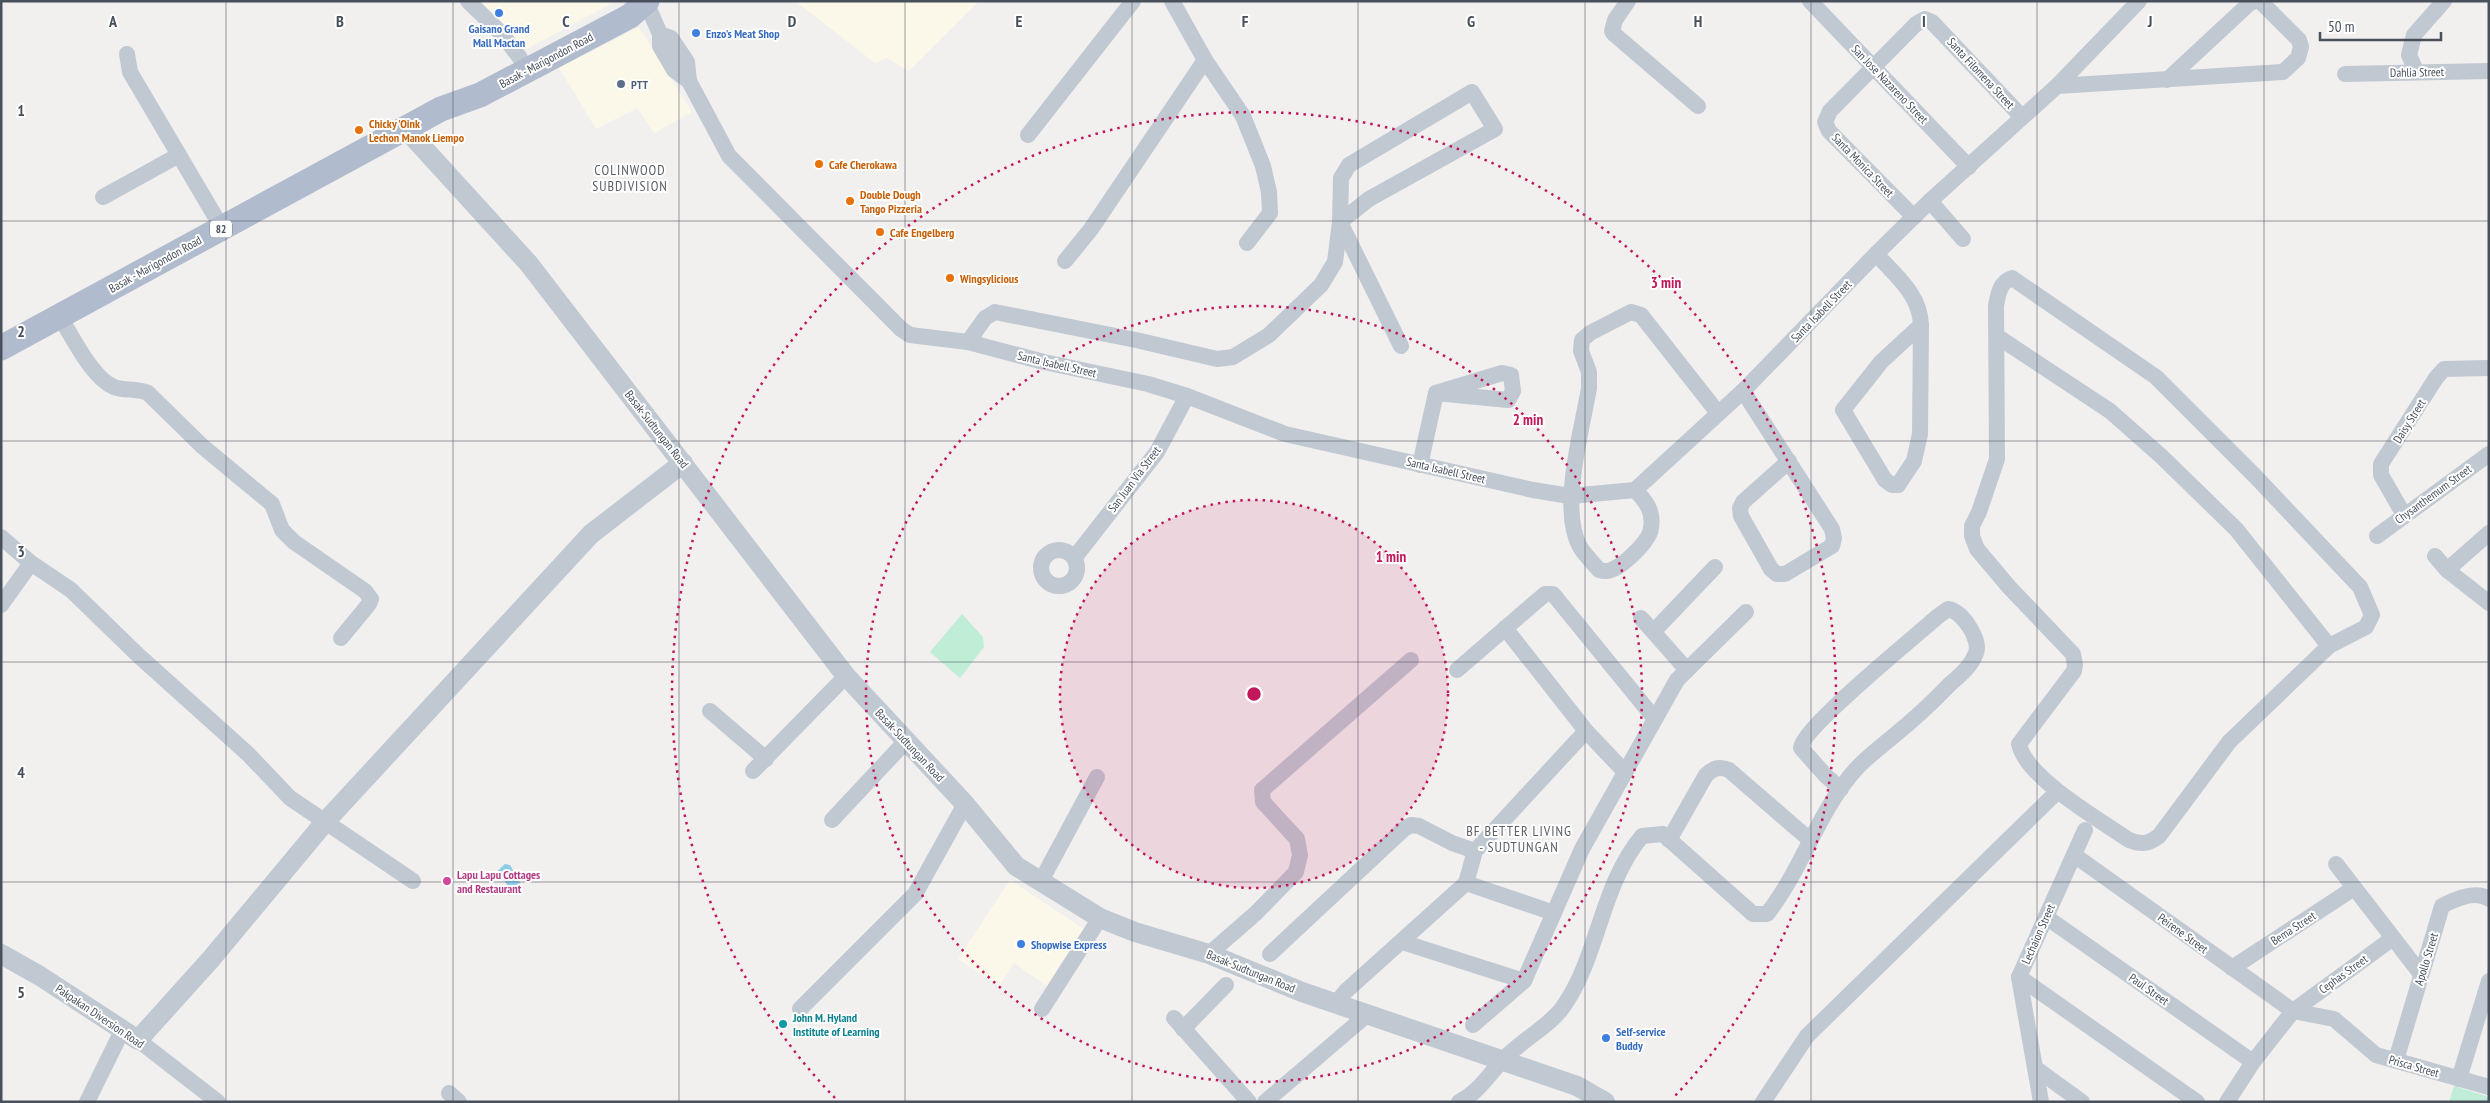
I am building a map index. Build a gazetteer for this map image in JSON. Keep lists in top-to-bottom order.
{
  "streets": {
    "main road": ["Basak - Marigondon Road", "82"],
    "street": [
      "Dahlia Street",
      "Santa Filomena Street",
      "San Jose Nazareno Street",
      "Santa Monica Street",
      "Santa Isabell Street",
      "Daisy Street",
      "Basak-Sudtungan Road",
      "San Juan Via Street",
      "Chysanthemum Street",
      "Bema Street",
      "Peirene Street",
      "Lechaion Street",
      "Apollo Street",
      "Cephas Street",
      "Paul Street",
      "Pakpakan Diversion Road",
      "Prisca Street"
    ]
  },
  "crossings": [
    ["Basak - Marigondon Road", "Santa Isabell Street"],
    ["Basak - Marigondon Road", "Basak-Sudtungan Road"],
    ["Santa Filomena Street", "San Jose Nazareno Street"],
    ["Santa Filomena Street", "Santa Monica Street"],
    ["Santa Filomena Street", "Santa Isabell Street"],
    ["San Jose Nazareno Street", "Santa Monica Street"],
    ["San Jose Nazareno Street", "Santa Isabell Street"],
    ["Santa Monica Street", "Santa Isabell Street"],
    ["Santa Isabell Street", "San Juan Via Street"],
    ["Daisy Street", "Chysanthemum Street"],
    ["Bema Street", "Peirene Street"],
    ["Peirene Street", "Lechaion Street"],
    ["Peirene Street", "Cephas Street"],
    ["Peirene Street", "Prisca Street"],
    ["Lechaion Street", "Paul Street"],
    ["Apollo Street", "Prisca Street"],
    ["Cephas Street", "Prisca Street"]
  ],
  "districts": ["COLINWOOD SUBDIVISION", "BF BETTER LIVING - SUDTUNGAN"],
  "places": [
    "Gaisano Grand Mall Mactan",
    "Enzo's Meat Shop",
    "PTT",
    "Chicky 'Oink Lechon Manok Liempo",
    "Cafe Cherokawa",
    "Double Dough Tango Pizzeria",
    "Cafe Engelberg",
    "Wingsylicious",
    "Lapu Lapu Cottages and Restaurant",
    "Shopwise Express",
    "John M. Hyland Institute of Learning",
    "Self-service Buddy"
  ],
  "scale_bar": "50 m",
  "grid": {
    "columns": [
      "A",
      "B",
      "C",
      "D",
      "E",
      "F",
      "G",
      "H",
      "I",
      "J"
    ],
    "rows": [
      "1",
      "2",
      "3",
      "4",
      "5"
    ]
  },
  "rings": ["3 min", "2 min", "1 min"]
}
